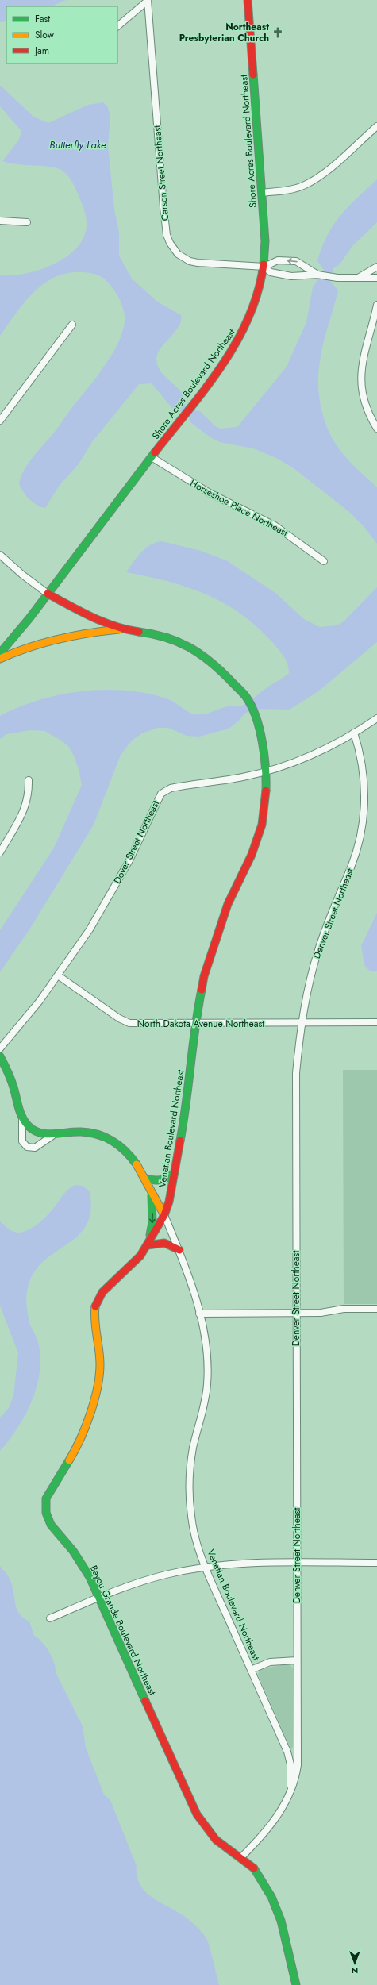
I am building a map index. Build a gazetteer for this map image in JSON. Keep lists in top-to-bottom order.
{
  "streets": {
    "street": [
      "Shore Acres Boulevard Northeast",
      "Carson Street Northeast",
      "Horseshoe Place Northeast",
      "Dover Street Northeast",
      "Denver Street Northeast",
      "North Dakota Avenue Northeast",
      "Venetian Boulevard Northeast",
      "Bayou Grande Boulevard Northeast"
    ]
  },
  "crossings": [
    ["Shore Acres Boulevard Northeast", "Carson Street Northeast"],
    ["Shore Acres Boulevard Northeast", "Horseshoe Place Northeast"],
    ["Shore Acres Boulevard Northeast", "Venetian Boulevard Northeast"],
    ["Dover Street Northeast", "Denver Street Northeast"],
    ["Dover Street Northeast", "North Dakota Avenue Northeast"],
    ["Dover Street Northeast", "Venetian Boulevard Northeast"],
    ["Denver Street Northeast", "North Dakota Avenue Northeast"],
    ["Denver Street Northeast", "Venetian Boulevard Northeast"],
    ["Denver Street Northeast", "Bayou Grande Boulevard Northeast"],
    ["North Dakota Avenue Northeast", "Venetian Boulevard Northeast"],
    ["Venetian Boulevard Northeast", "Bayou Grande Boulevard Northeast"]
  ],
  "water": ["Butterfly Lake"],
  "places": {
    "church": ["Northeast Presbyterian Church"]
  },
  "legend": ["Fast", "Slow", "Jam"],
  "north": "bottom"
}
